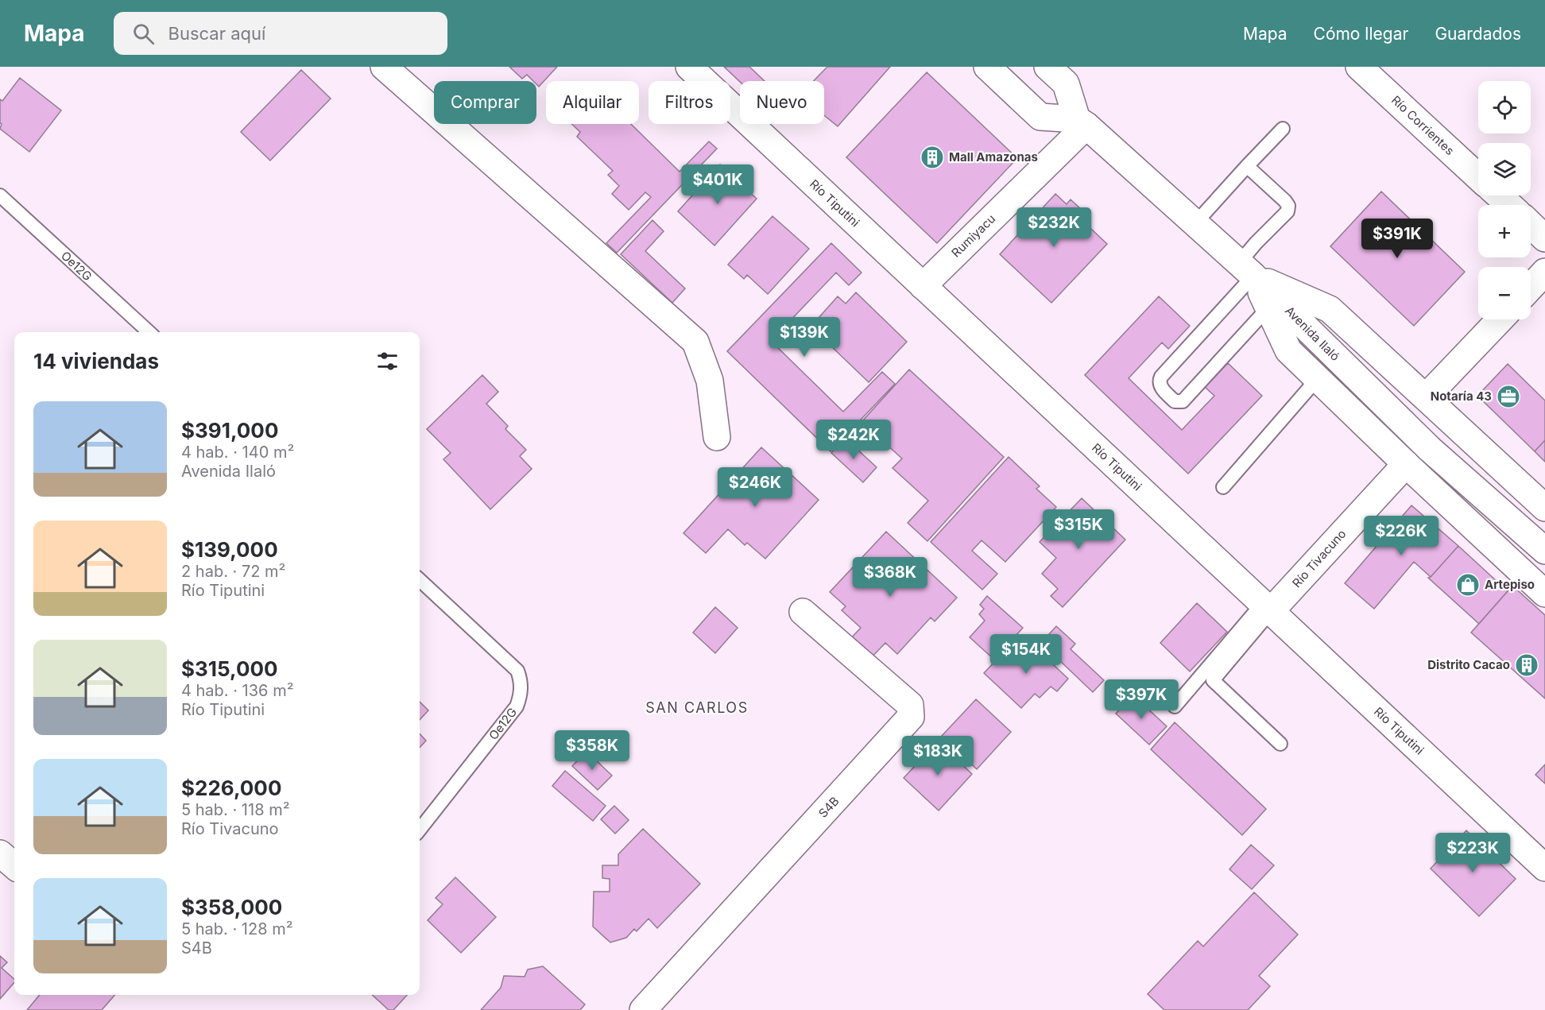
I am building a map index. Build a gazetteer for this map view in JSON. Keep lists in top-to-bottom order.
{
  "streets": {
    "street": [
      "Río Corrientes",
      "Río Tiputini",
      "Rumiyacu",
      "Avenida Ilaló",
      "Río Tivacuno",
      "S4B"
    ],
    "lane": ["Oe12G"]
  },
  "crossings": [
    ["Río Tiputini", "Rumiyacu"],
    ["Río Tiputini", "Río Tivacuno"],
    ["Rumiyacu", "Avenida Ilaló"]
  ],
  "districts": ["SAN CARLOS"],
  "places": {
    "building": ["Mall Amazonas", "Distrito Cacao"],
    "office": ["Notaría 43"],
    "shop": ["Artepiso"]
  },
  "page": {
    "header": "Mapa",
    "search": "Buscar aquí",
    "nav": ["Mapa", "Cómo llegar", "Guardados"],
    "map_buttons": ["+", "−"],
    "chip": [
      "Comprar",
      "Alquilar",
      "Filtros",
      "Nuevo"
    ],
    "price": [
      "$401K",
      "$232K",
      "$391K",
      "$139K",
      "$242K",
      "$246K",
      "$315K",
      "$226K",
      "$368K",
      "$154K",
      "$397K",
      "$358K",
      "$183K",
      "$223K"
    ],
    "heading": "14 viviendas",
    "list": [
      {
        "name": "$391,000",
        "note": "4 hab. · 140 m² · Avenida Ilaló"
      },
      {
        "name": "$139,000",
        "note": "2 hab. · 72 m² · Río Tiputini"
      },
      {
        "name": "$315,000",
        "note": "4 hab. · 136 m² · Río Tiputini"
      },
      {
        "name": "$226,000",
        "note": "5 hab. · 118 m² · Río Tivacuno"
      },
      {
        "name": "$358,000",
        "note": "5 hab. · 128 m² · S4B"
      }
    ]
  }
}
